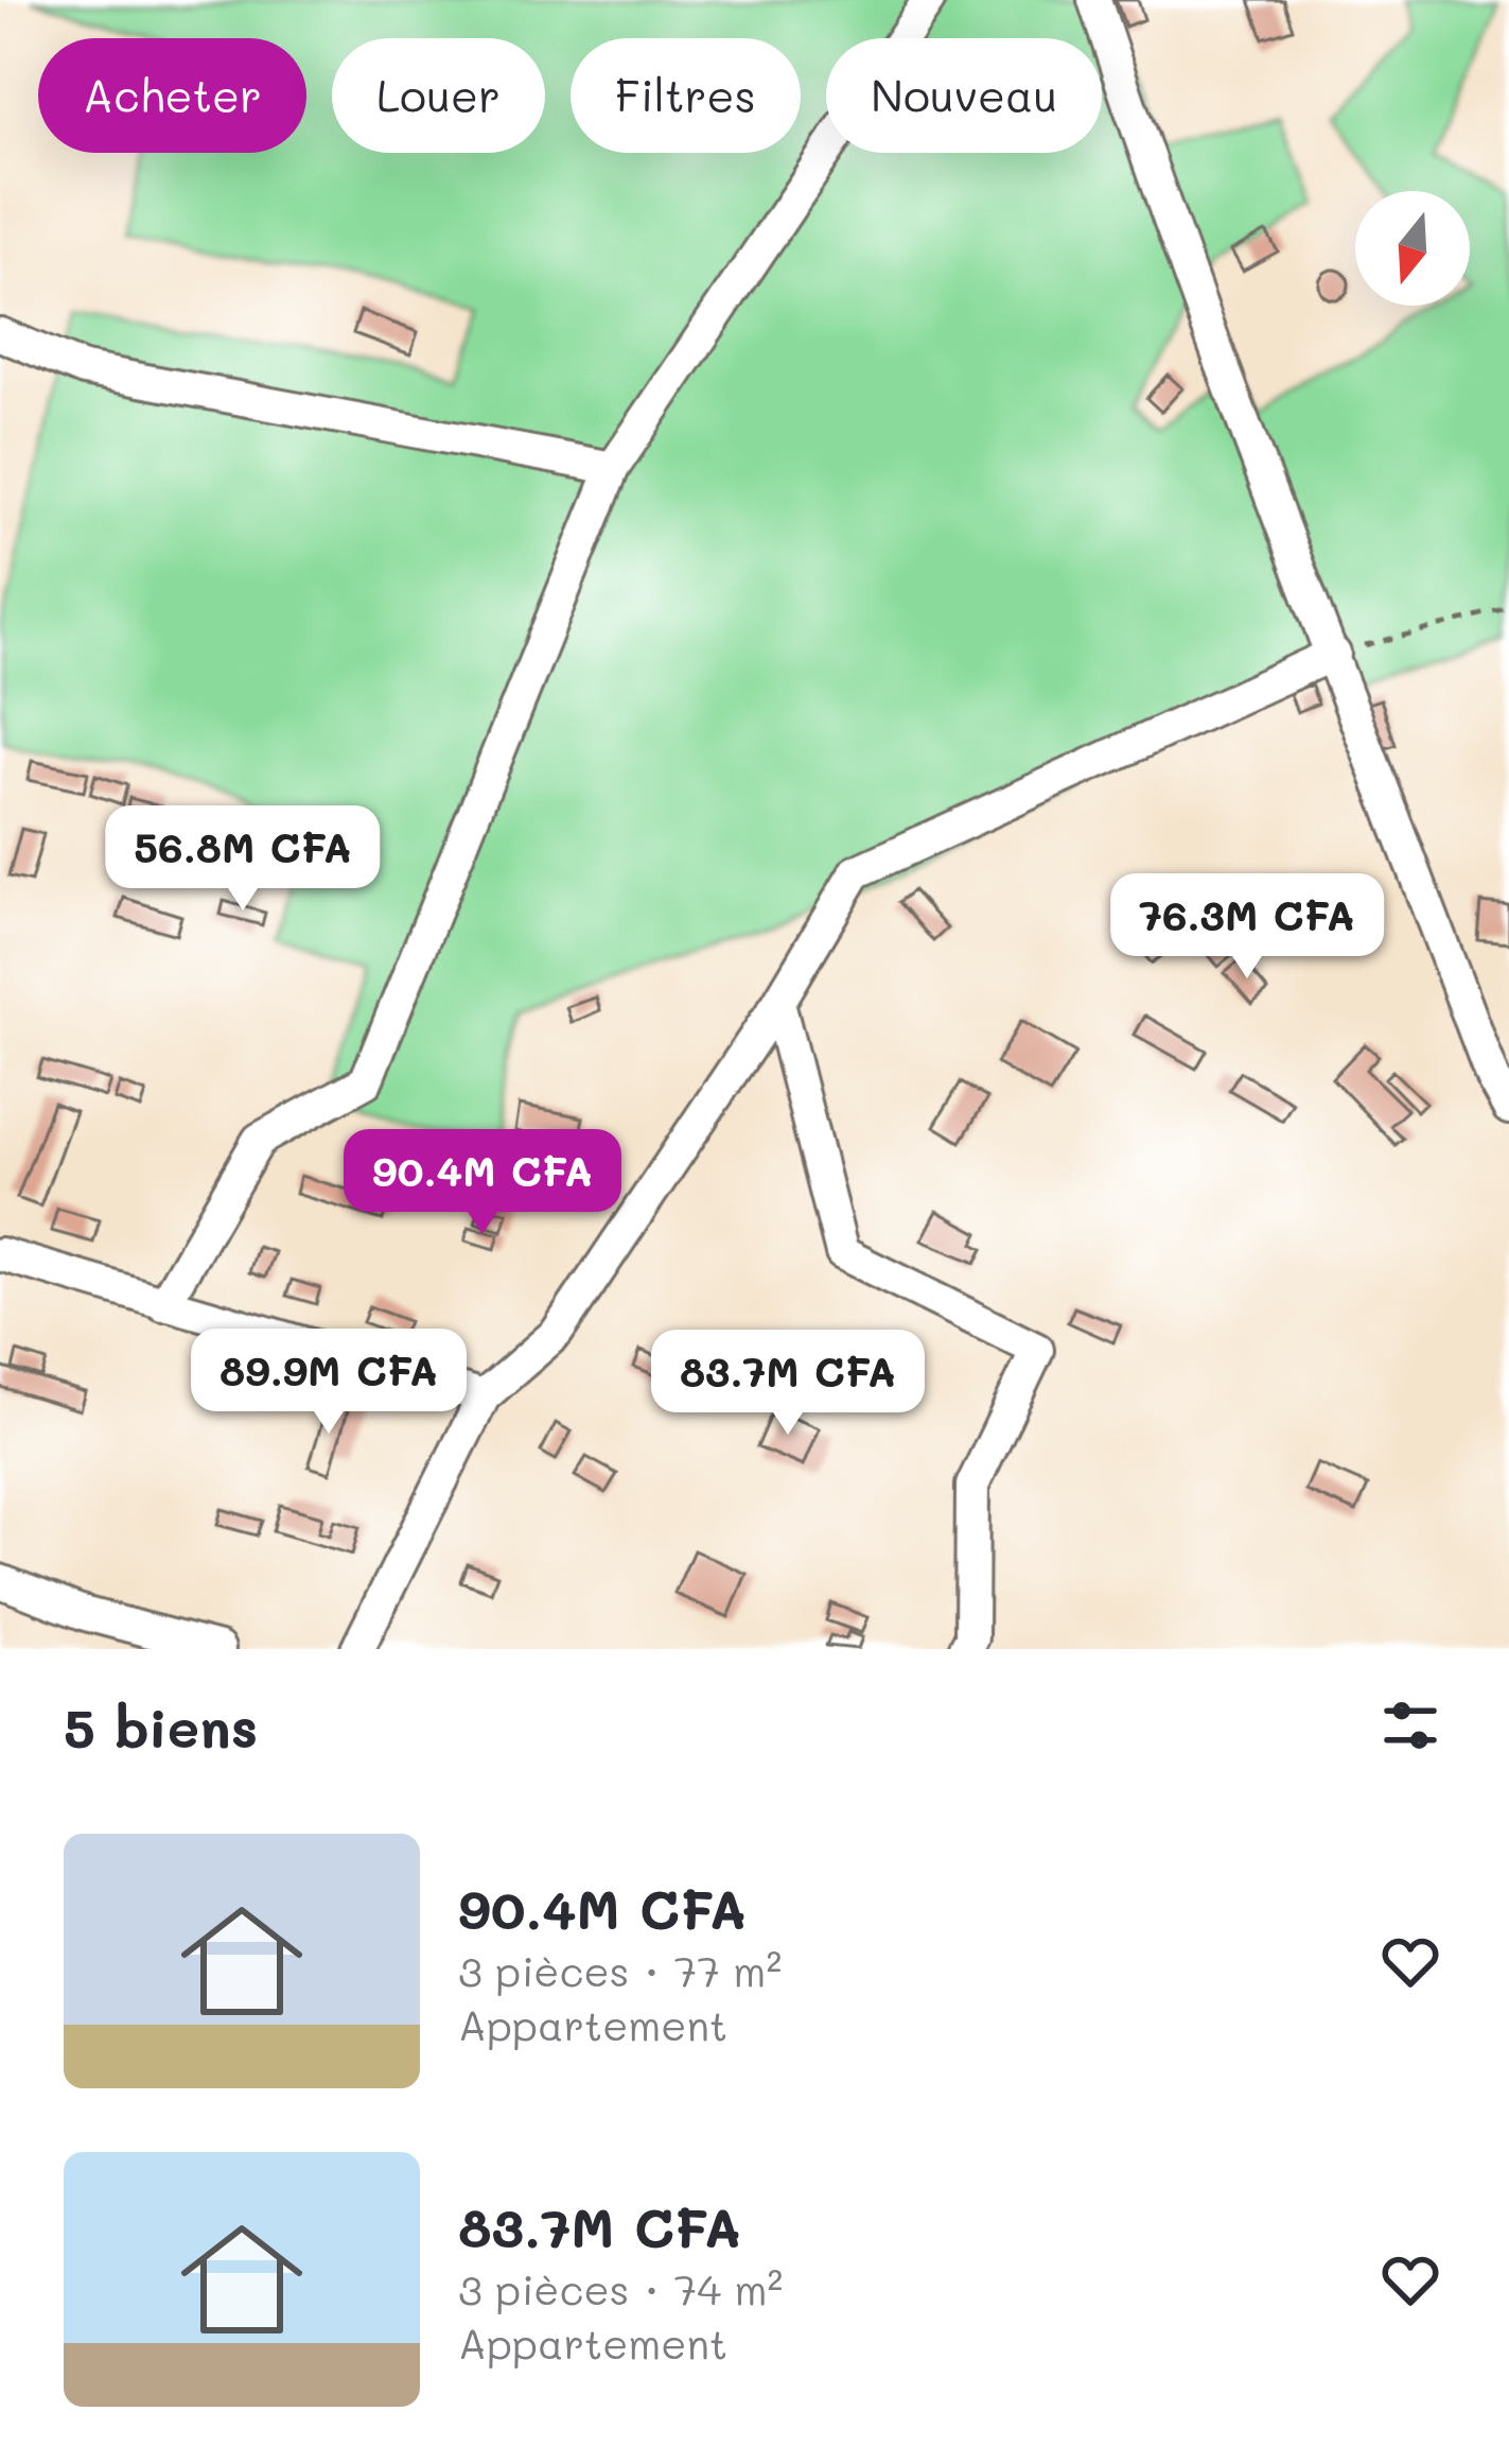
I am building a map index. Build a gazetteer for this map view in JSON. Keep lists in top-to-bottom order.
{
  "north": "bottom",
  "page": {
    "chip": [
      "Acheter",
      "Louer",
      "Filtres",
      "Nouveau"
    ],
    "price": [
      "56.8M CFA",
      "76.3M CFA",
      "90.4M CFA",
      "89.9M CFA",
      "83.7M CFA"
    ],
    "heading": "5 biens",
    "list": [
      {
        "name": "90.4M CFA",
        "note": "3 pièces · 77 m² · Appartement"
      },
      {
        "name": "83.7M CFA",
        "note": "3 pièces · 74 m² · Appartement"
      }
    ]
  }
}
